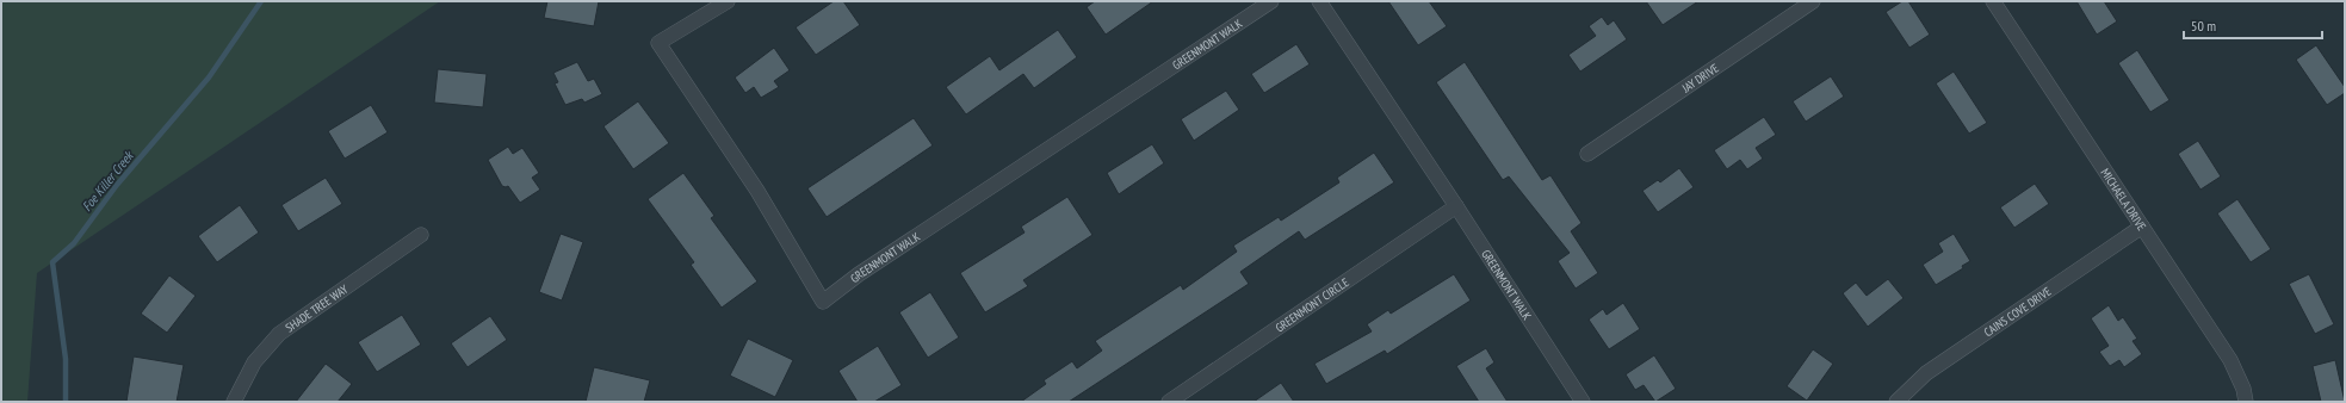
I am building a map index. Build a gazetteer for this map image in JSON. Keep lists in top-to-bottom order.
{
  "streets": {
    "street": [
      "GREENMONT WALK",
      "JAY DRIVE",
      "MICHAELA DRIVE",
      "GREENMONT CIRCLE",
      "SHADE TREE WAY",
      "CAINS COVE DRIVE"
    ]
  },
  "crossings": [
    ["GREENMONT WALK", "GREENMONT CIRCLE"],
    ["MICHAELA DRIVE", "CAINS COVE DRIVE"]
  ],
  "water": ["Foe Killer Creek"],
  "scale_bar": "50 m"
}
